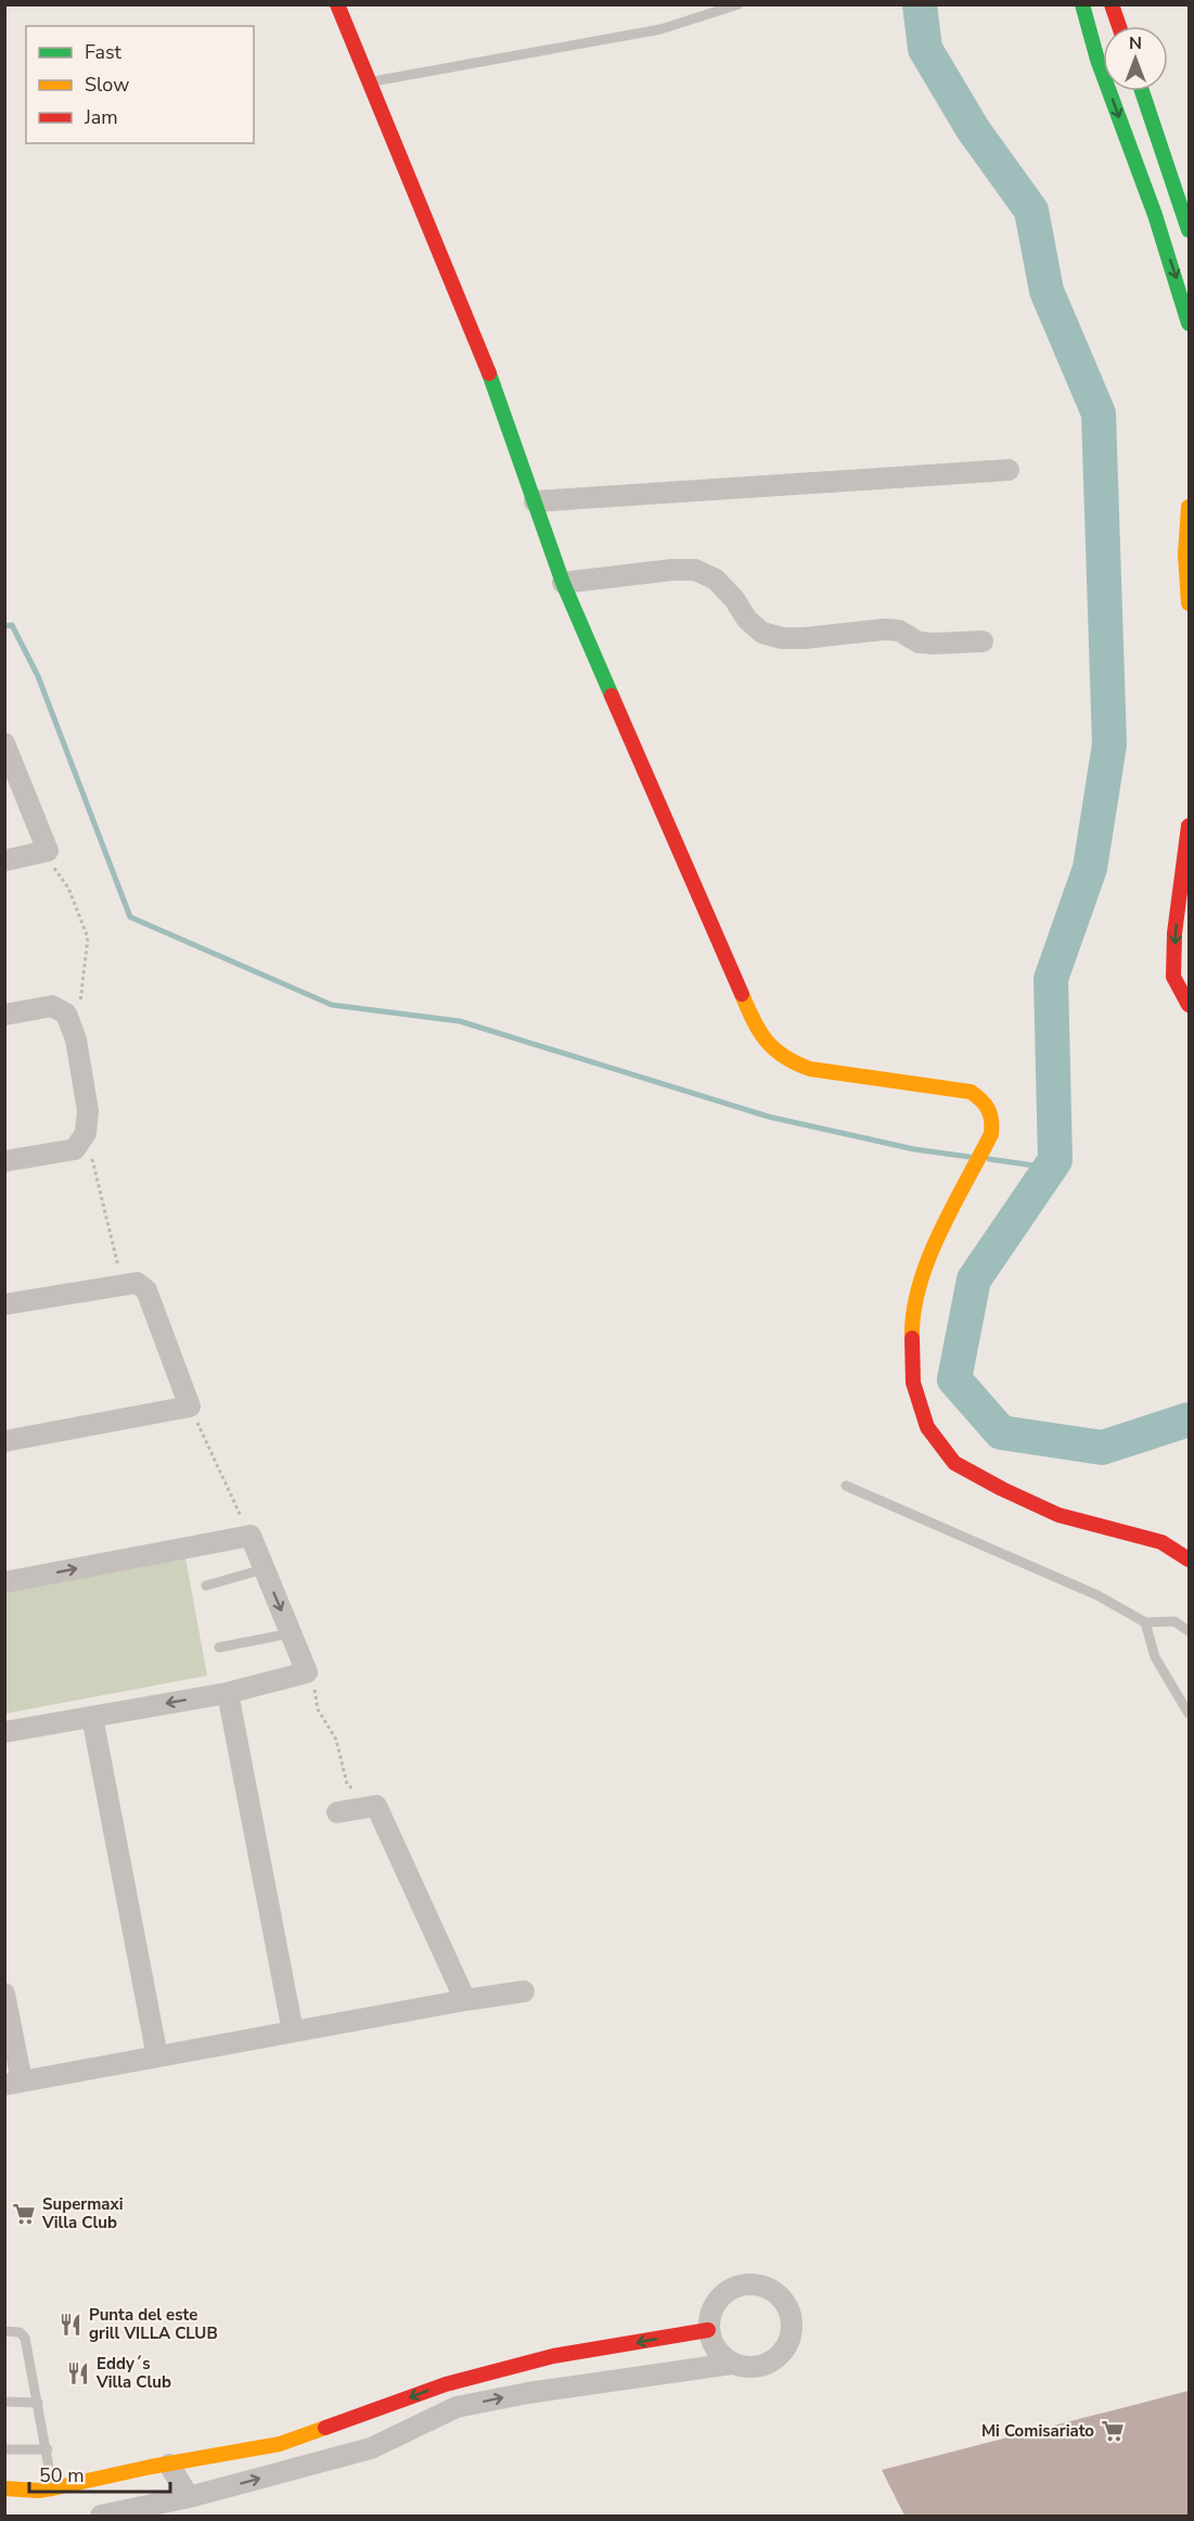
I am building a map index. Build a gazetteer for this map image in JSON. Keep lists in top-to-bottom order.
{
  "places": {
    "supermarket": ["Supermaxi Villa Club", "Mi Comisariato"],
    "restaurant": ["Punta del este grill VILLA CLUB", "Eddy´s Villa Club"]
  },
  "legend": ["Fast", "Slow", "Jam"],
  "scale_bar": "50 m",
  "north": "top"
}
